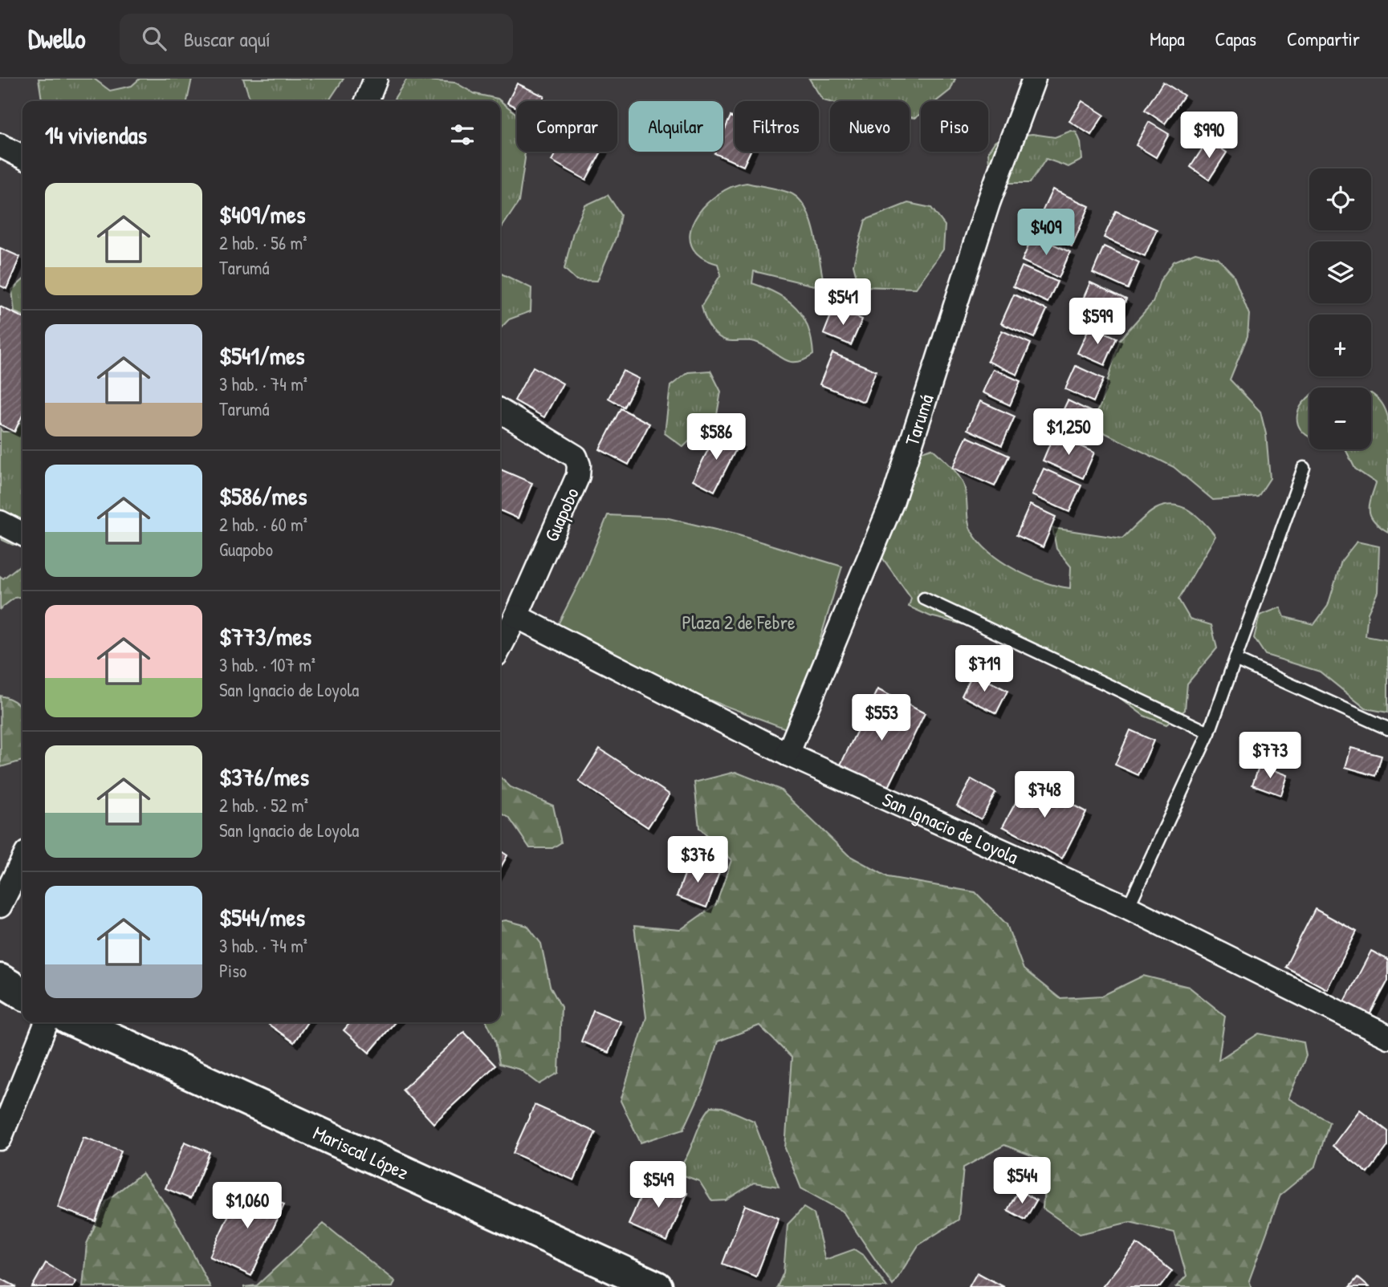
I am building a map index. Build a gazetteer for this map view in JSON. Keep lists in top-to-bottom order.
{
  "streets": {
    "street": [
      "Tarumá",
      "Guapobo",
      "San Ignacio de Loyola",
      "Mariscal López"
    ]
  },
  "crossings": [
    ["Tarumá", "San Ignacio de Loyola"],
    ["Guapobo", "San Ignacio de Loyola"]
  ],
  "parks": ["Plaza 2 de Febre"],
  "page": {
    "header": "Dwello",
    "search": "Buscar aquí",
    "nav": ["Mapa", "Capas", "Compartir"],
    "chip": [
      "Comprar",
      "Alquilar",
      "Filtros",
      "Nuevo",
      "Piso"
    ],
    "heading": "14 viviendas",
    "price": [
      "$990",
      "$409",
      "$541",
      "$599",
      "$1,250",
      "$586",
      "$719",
      "$553",
      "$773",
      "$748",
      "$376",
      "$544",
      "$549",
      "$1,060"
    ],
    "map_buttons": ["+", "−"],
    "list": [
      {
        "name": "$409/mes",
        "note": "2 hab. · 56 m² · Tarumá"
      },
      {
        "name": "$541/mes",
        "note": "3 hab. · 74 m² · Tarumá"
      },
      {
        "name": "$586/mes",
        "note": "2 hab. · 60 m² · Guapobo"
      },
      {
        "name": "$773/mes",
        "note": "3 hab. · 107 m² · San Ignacio de Loyola"
      },
      {
        "name": "$376/mes",
        "note": "2 hab. · 52 m² · San Ignacio de Loyola"
      },
      {
        "name": "$544/mes",
        "note": "3 hab. · 74 m² · Piso"
      }
    ]
  }
}
